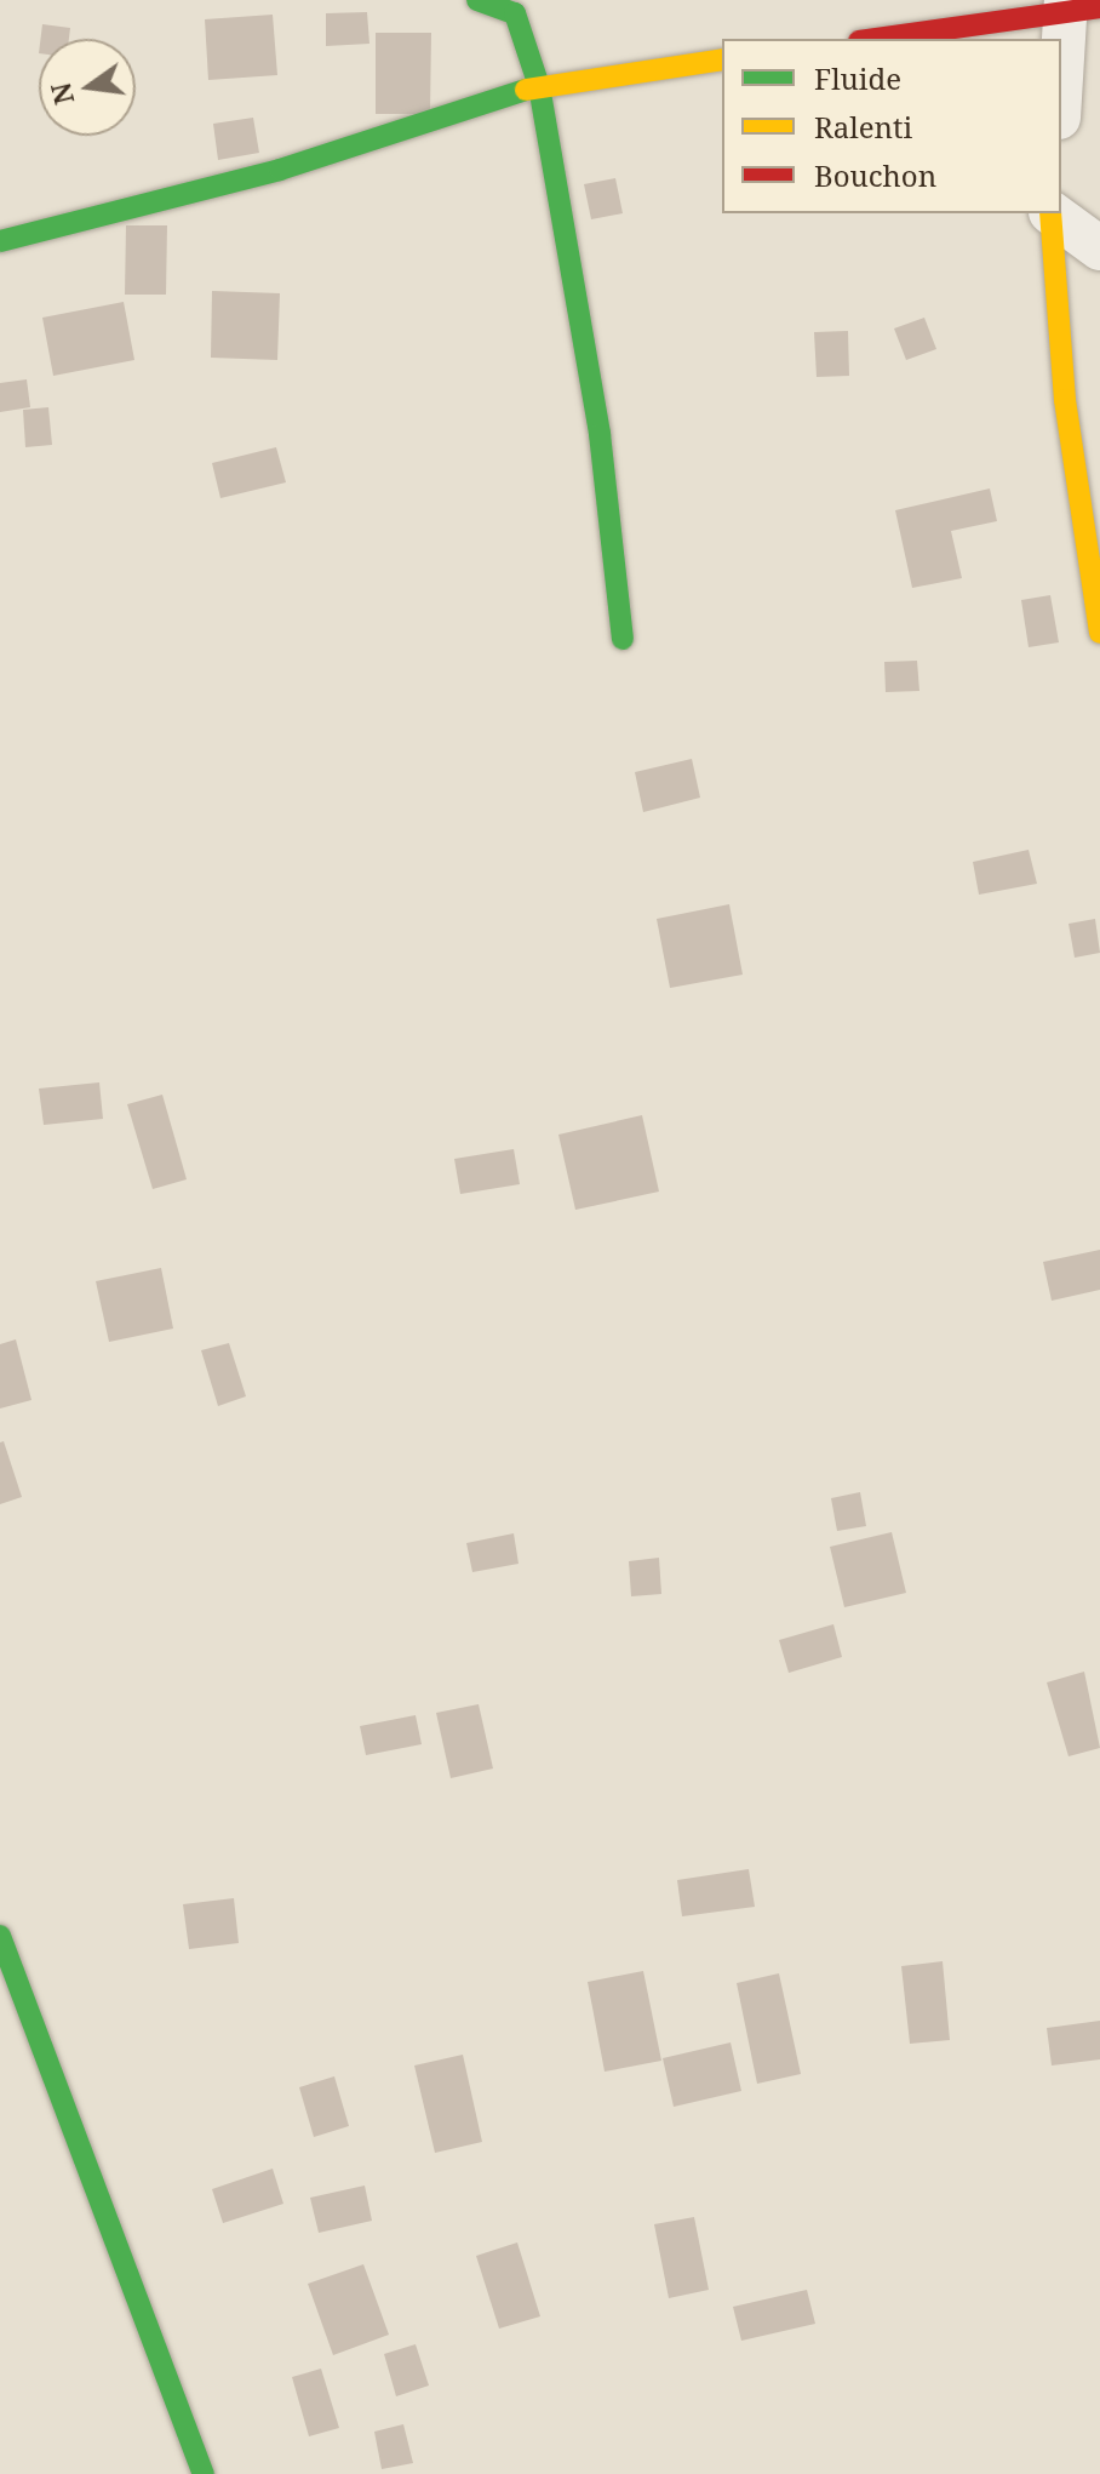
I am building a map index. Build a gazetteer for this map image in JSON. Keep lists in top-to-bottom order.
{
  "legend": ["Fluide", "Ralenti", "Bouchon"],
  "north": "left"
}
